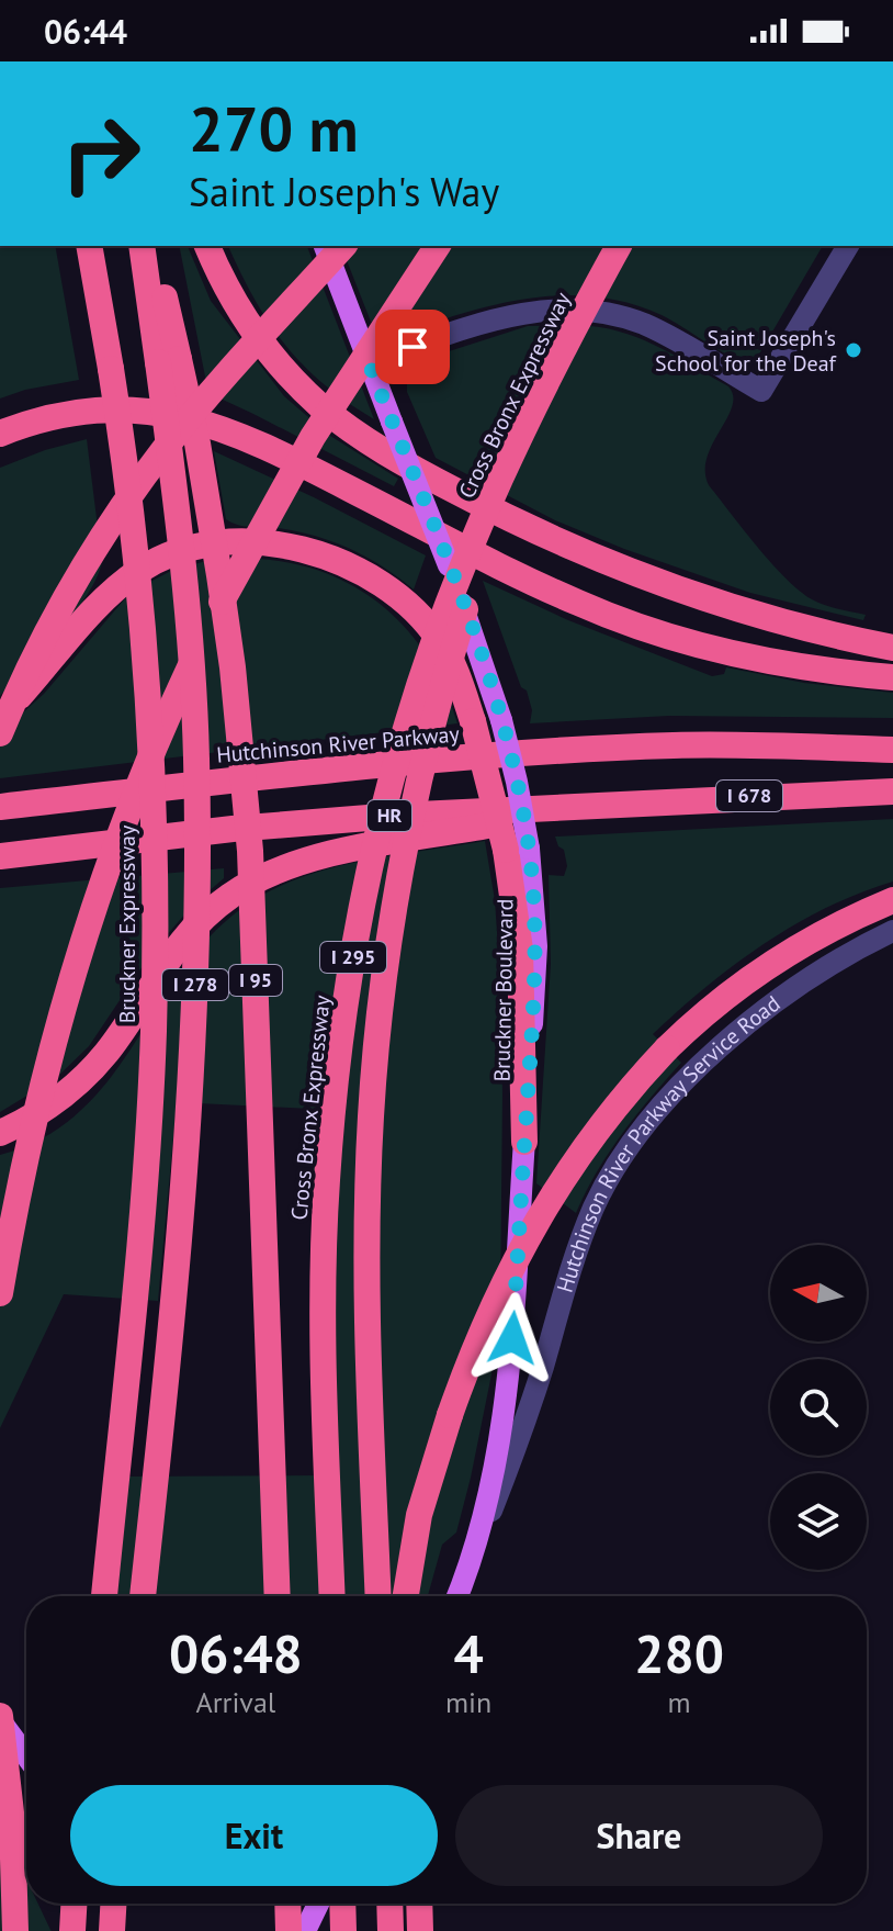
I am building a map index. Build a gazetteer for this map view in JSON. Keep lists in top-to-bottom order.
{
  "streets": {
    "highway": [
      "Cross Bronx Expressway",
      "Hutchinson River Parkway",
      "I 678",
      "HR",
      "Bruckner Expressway",
      "I 295",
      "I 95",
      "I 278"
    ],
    "street": ["Hutchinson River Parkway Service Road"]
  },
  "crossings": [
    ["I 678", "HR"],
    ["I 95", "I 278"]
  ],
  "places": ["Saint Joseph's School for the Deaf"],
  "north": "left",
  "page": {
    "status": "06:44",
    "turn": ["270 m", "Saint Joseph's Way"],
    "eta": [
      "06:48",
      "Arrival",
      "4",
      "min",
      "280",
      "m"
    ],
    "buttons": ["Exit", "Share"]
  }
}
